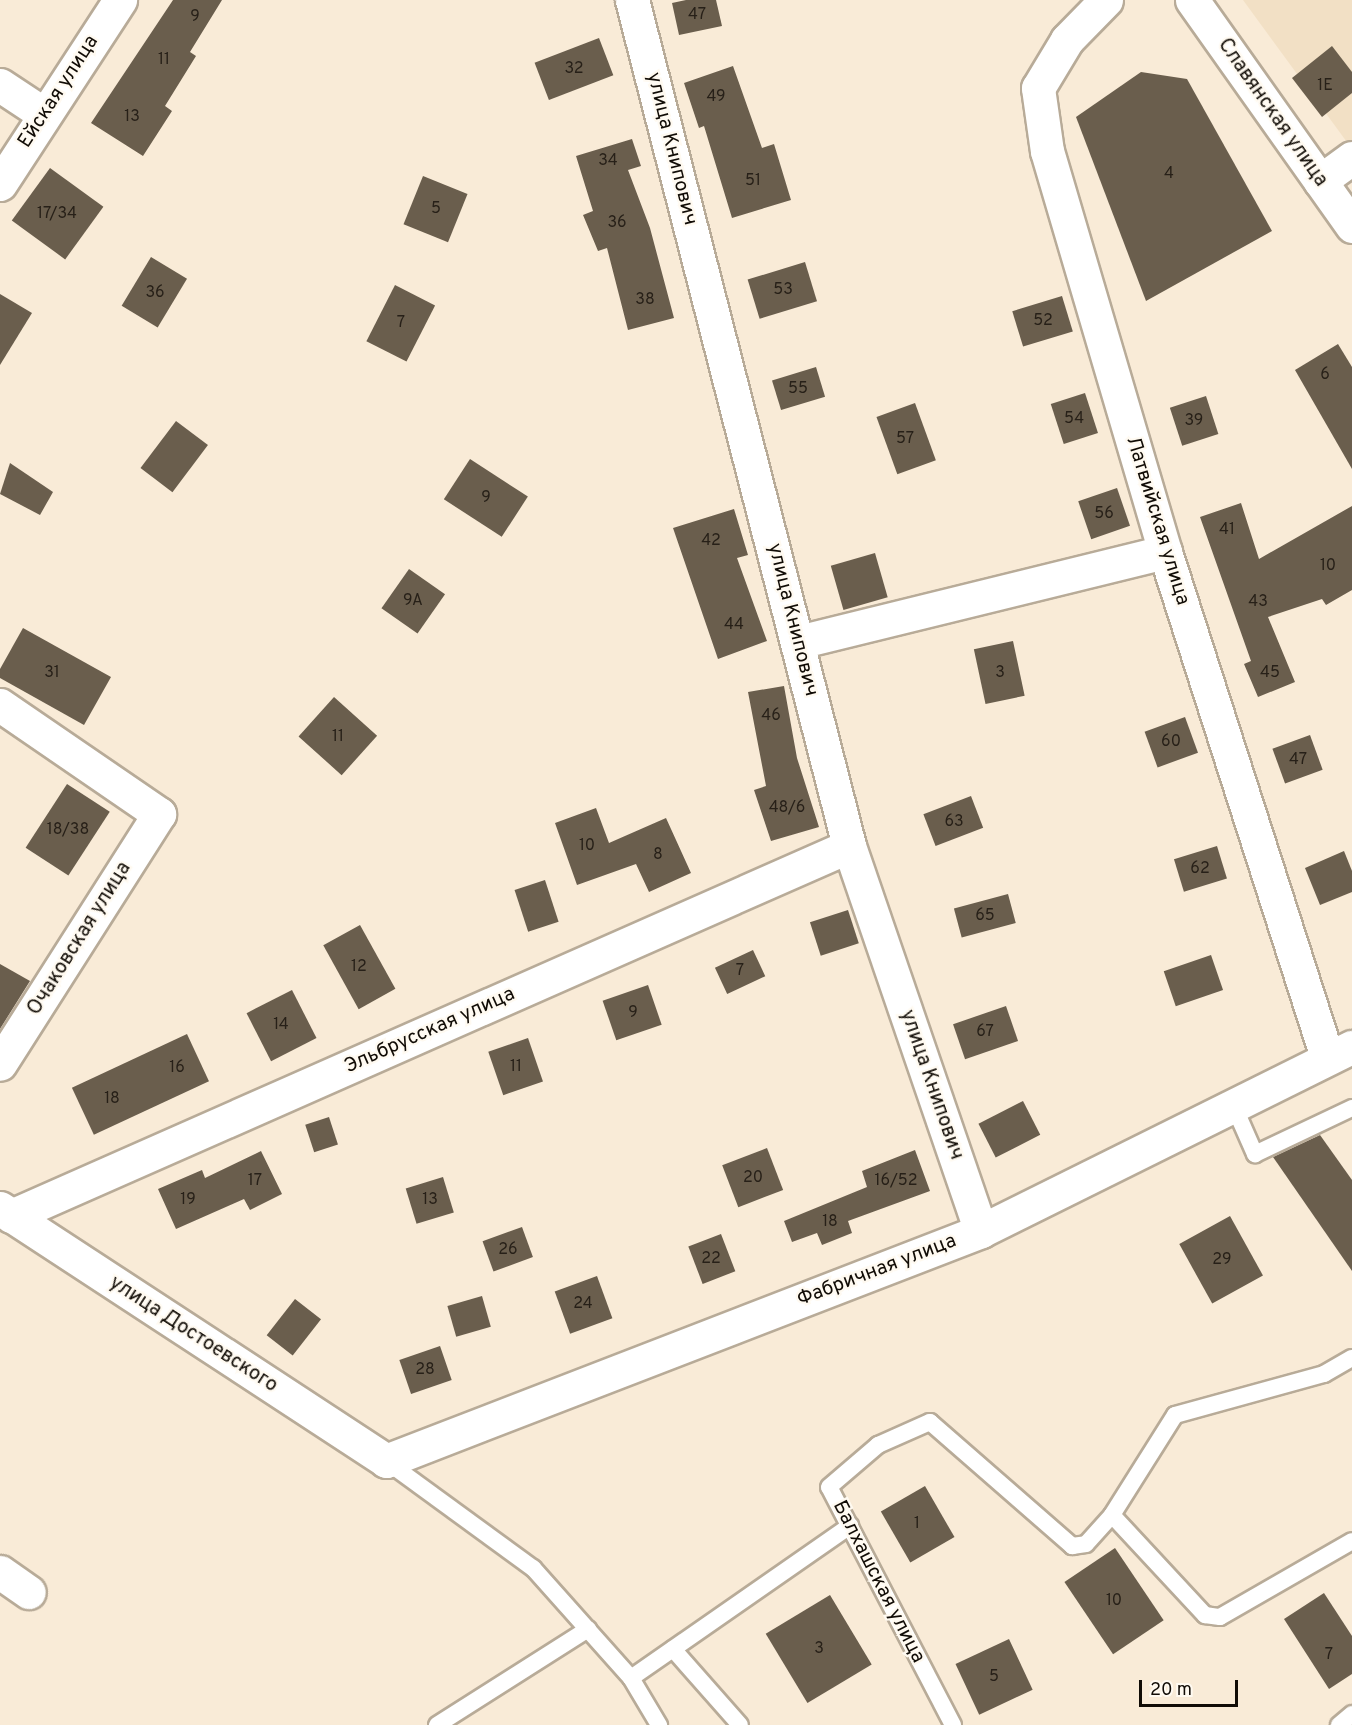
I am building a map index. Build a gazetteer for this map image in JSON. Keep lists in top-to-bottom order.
{
  "streets": {
    "street": [
      "Ейская улица",
      "Славянская улица",
      "улица Книпович",
      "Латвийская улица",
      "Очаковская улица",
      "Эльбрусская улица",
      "Фабричная улица",
      "улица Достоевского"
    ],
    "lane": ["Балхашская улица"]
  },
  "crossings": [
    ["улица Книпович", "Эльбрусская улица"],
    ["улица Книпович", "Фабричная улица"],
    ["Латвийская улица", "Фабричная улица"],
    ["Эльбрусская улица", "улица Достоевского"],
    ["Фабричная улица", "улица Достоевского"]
  ],
  "house_numbers": [
    "47",
    "9",
    "11",
    "32",
    "1Е",
    "49",
    "13",
    "34",
    "4",
    "51",
    "5",
    "17/34",
    "36",
    "53",
    "36",
    "38",
    "52",
    "7",
    "6",
    "55",
    "54",
    "39",
    "57",
    "9",
    "56",
    "41",
    "42",
    "10",
    "9А",
    "43",
    "44",
    "31",
    "3",
    "45",
    "46",
    "11",
    "60",
    "47",
    "48/6",
    "63",
    "18/38",
    "10",
    "8",
    "62",
    "65",
    "12",
    "7",
    "9",
    "14",
    "67",
    "11",
    "16",
    "18",
    "20",
    "17",
    "16/52",
    "19",
    "13",
    "18",
    "26",
    "22",
    "29",
    "24",
    "28",
    "1",
    "10",
    "3",
    "7",
    "5"
  ],
  "scale_bar": "20 m"
}
